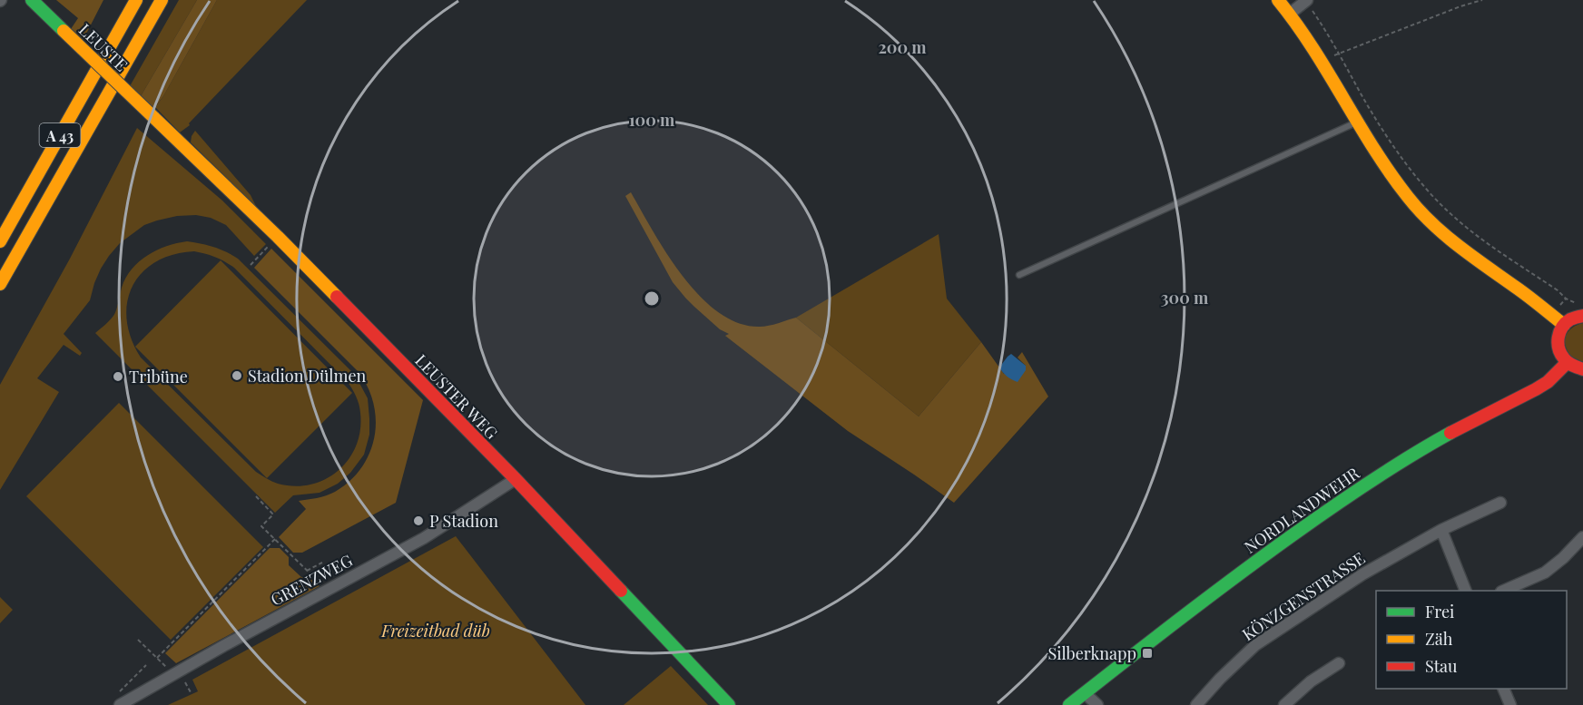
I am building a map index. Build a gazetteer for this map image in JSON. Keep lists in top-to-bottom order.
{
  "streets": {
    "main road": [
      "LEUSTE",
      "A 43",
      "LEUSTER WEG",
      "NORDLANDWEHR"
    ],
    "street": ["GRENZWEG", "KÖNZGENSTRASSE"]
  },
  "crossings": [
    ["LEUSTE", "LEUSTER WEG"],
    ["LEUSTER WEG", "GRENZWEG"]
  ],
  "parks": ["Freizeitbad düb"],
  "places": {
    "other": ["Stadion Dülmen", "Tribüne", "P Stadion"],
    "transit": ["Silberknapp"]
  },
  "legend": ["Frei", "Zäh", "Stau"],
  "rings": ["200 m", "100 m", "300 m"]
}
